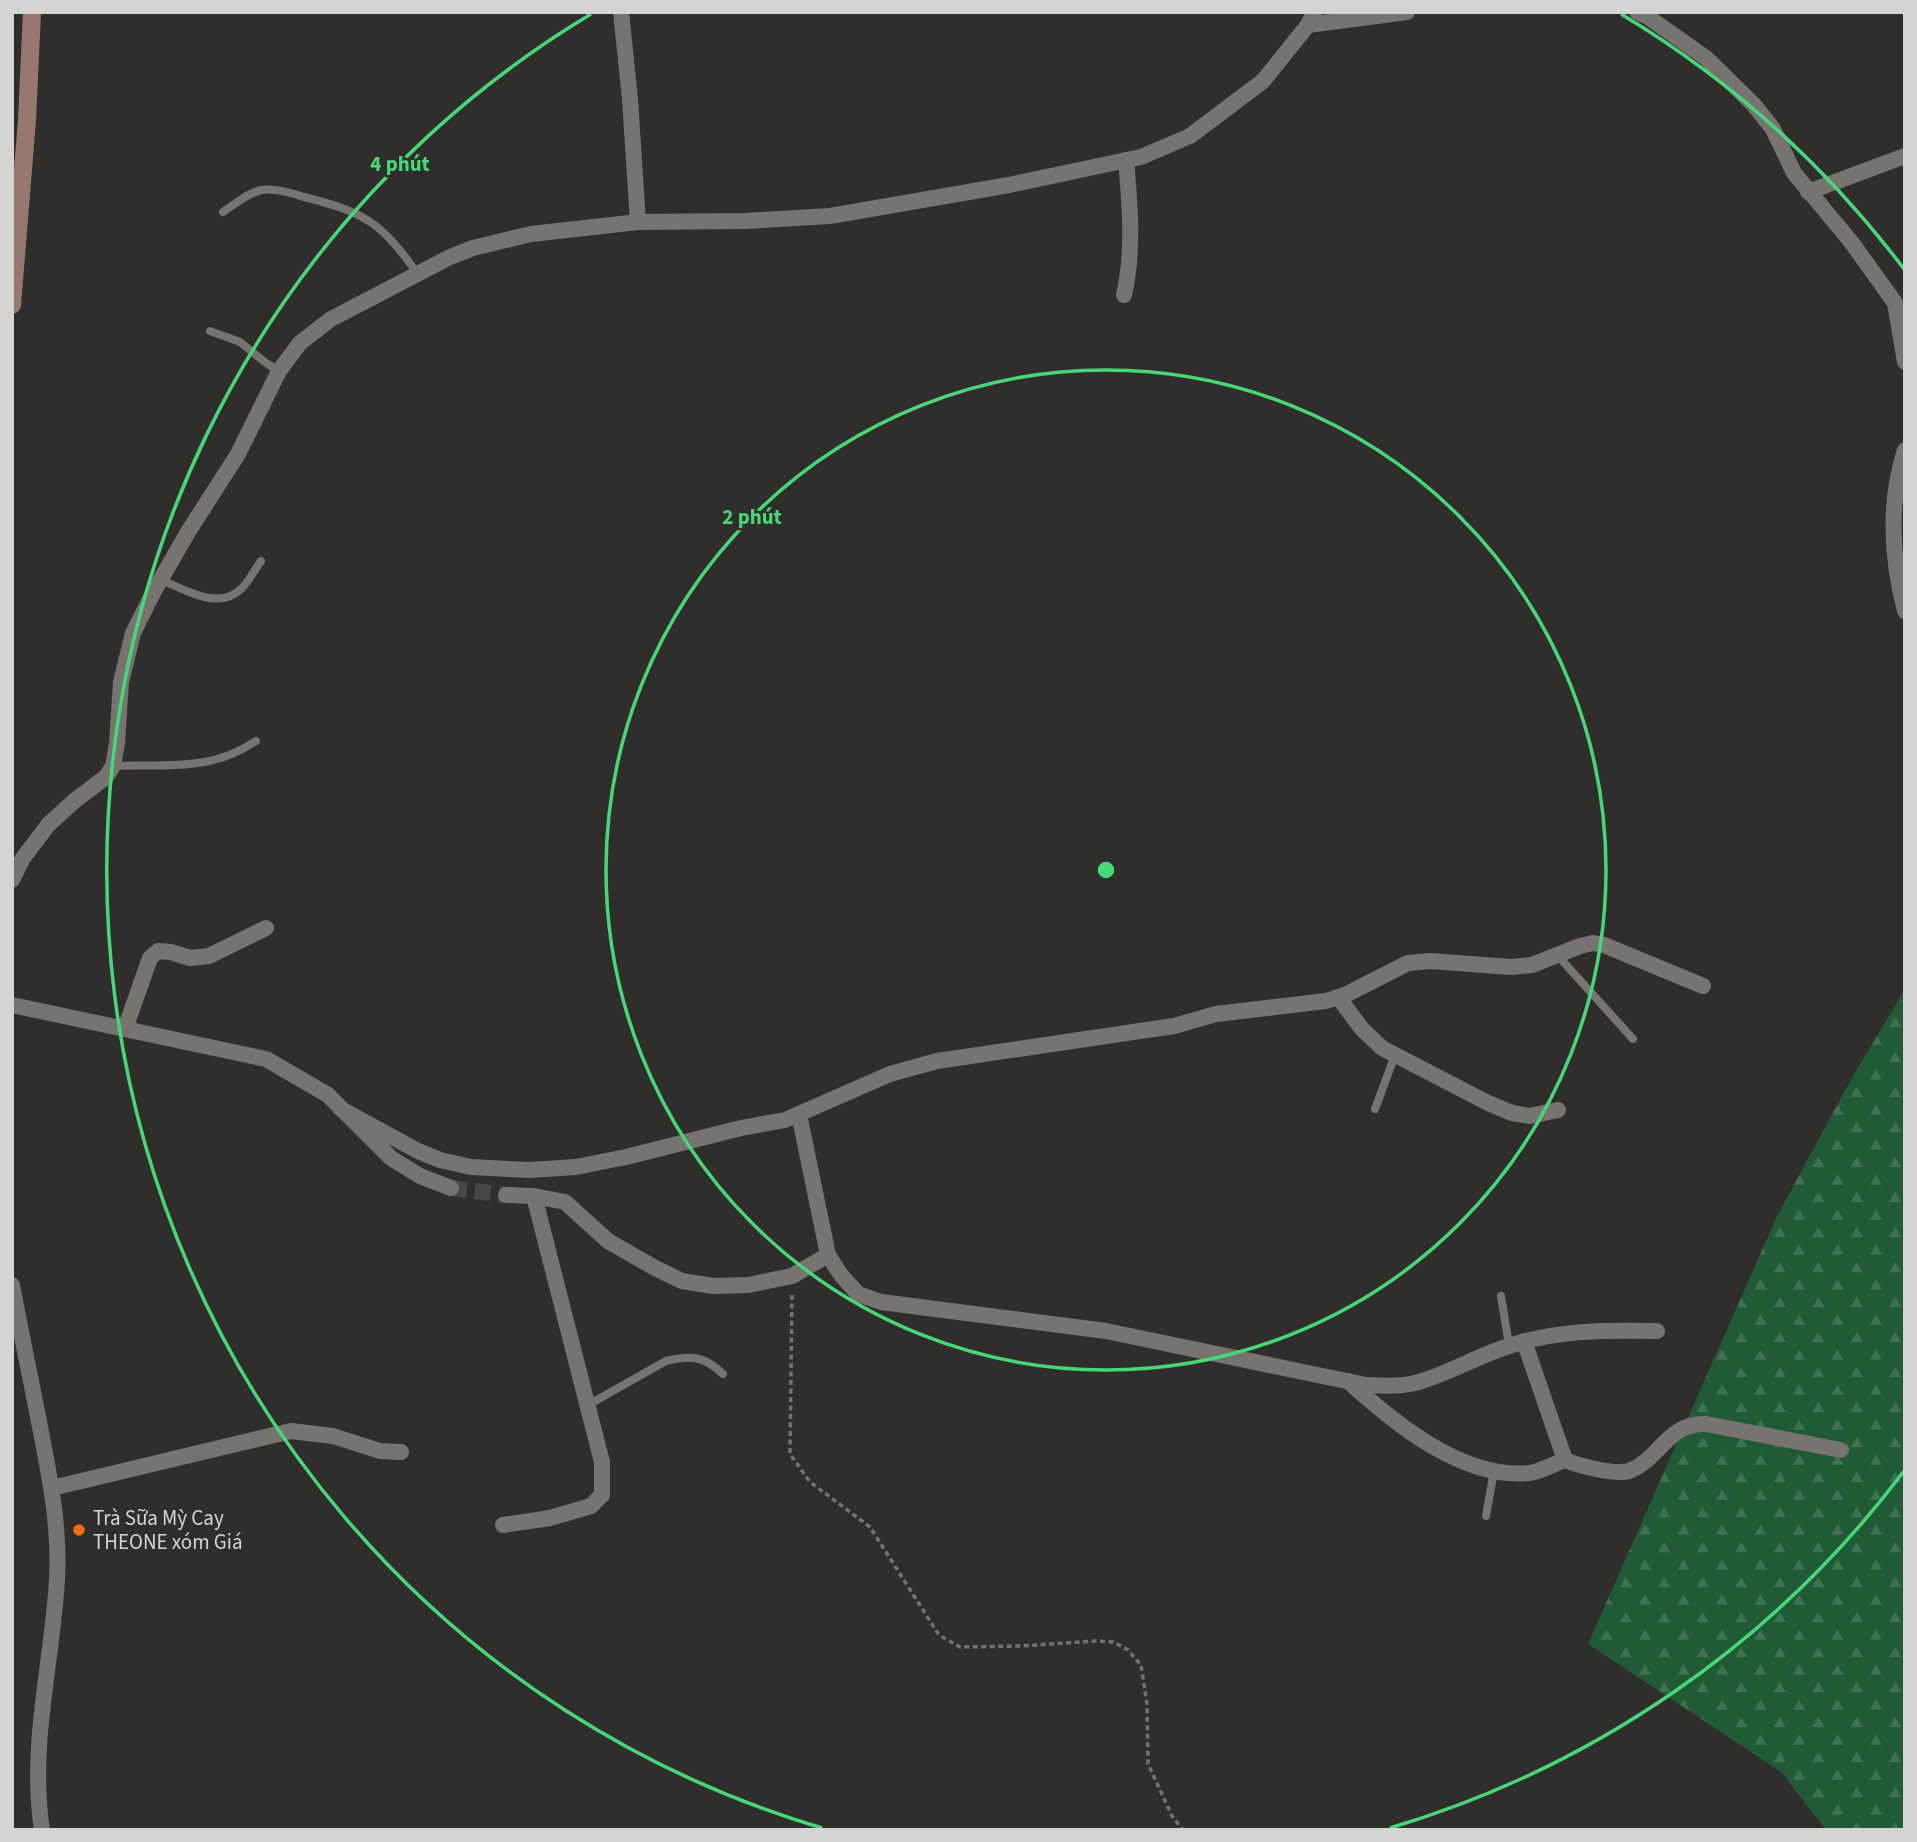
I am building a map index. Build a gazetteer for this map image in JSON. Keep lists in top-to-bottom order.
{
  "places": ["Trà Sữa Mỳ Cay THEONE xóm Giá"],
  "rings": ["4 phút", "2 phút"]
}
